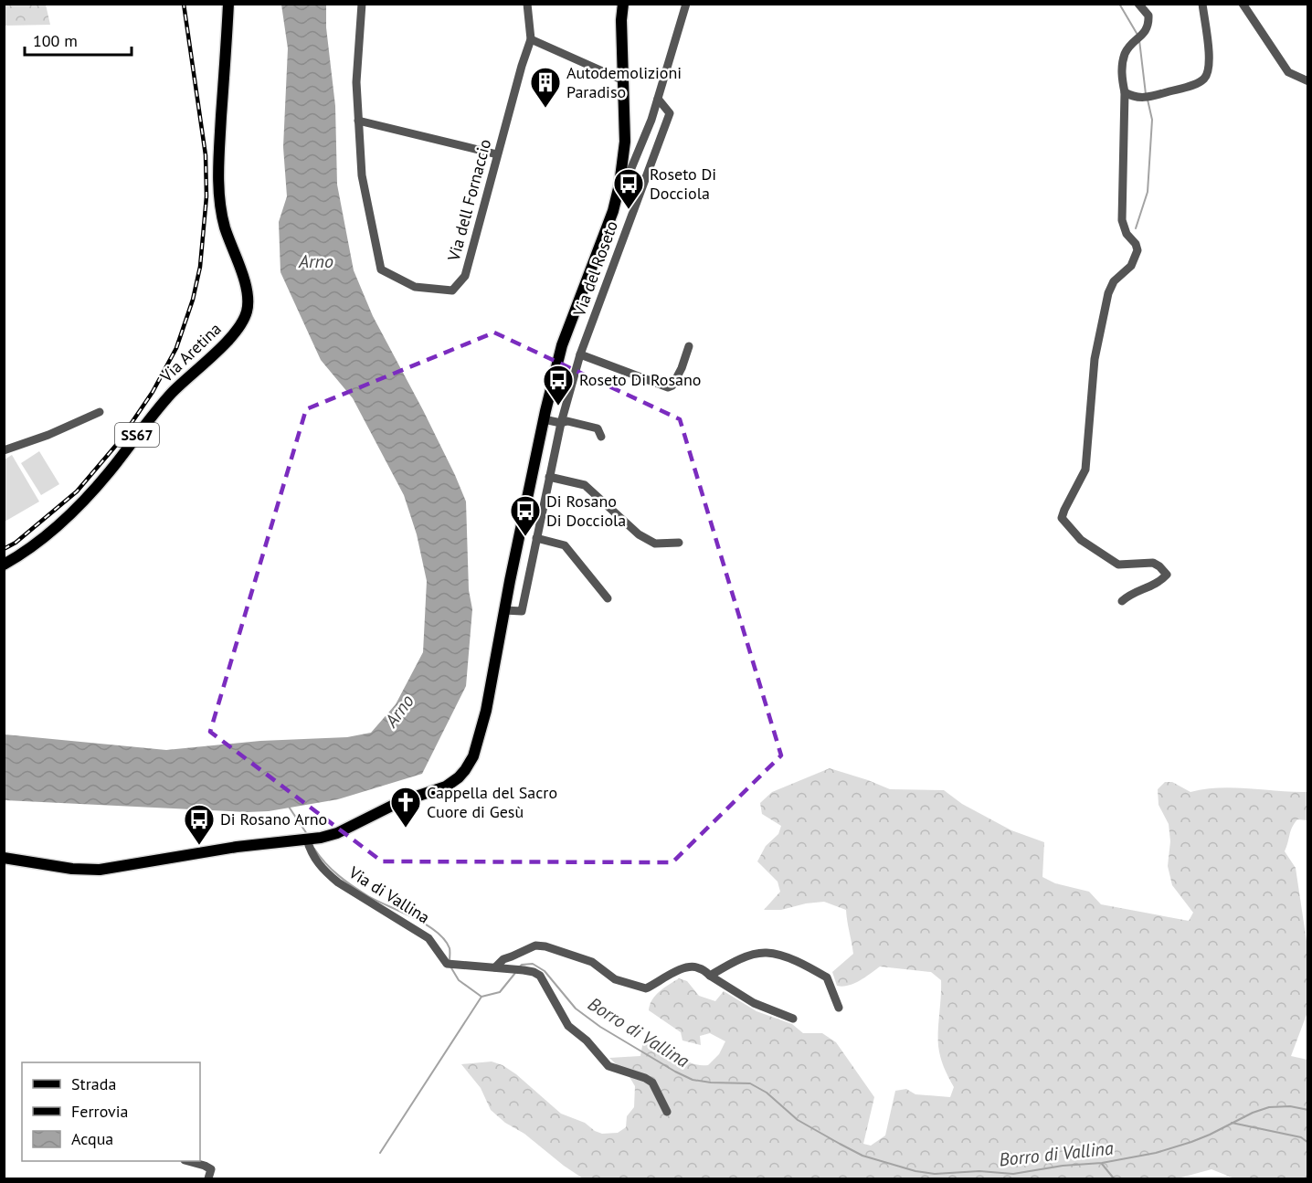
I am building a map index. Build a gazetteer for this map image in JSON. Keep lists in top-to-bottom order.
{
  "streets": {
    "main road": ["Via Aretina", "SS67"],
    "street": ["Via dell Fornaccio", "Via del Roseto", "Via di Vallina"]
  },
  "water": ["Arno", "Borro di Vallina"],
  "places": {
    "building": ["Autodemolizioni Paradiso"],
    "bus stop": [
      "Roseto Di Docciola",
      "Roseto Di Rosano",
      "Di Rosano Di Docciola",
      "Di Rosano Arno"
    ],
    "church": ["Cappella del Sacro Cuore di Gesù"]
  },
  "legend": ["Strada", "Ferrovia", "Acqua"],
  "scale_bar": "100 m"
}
